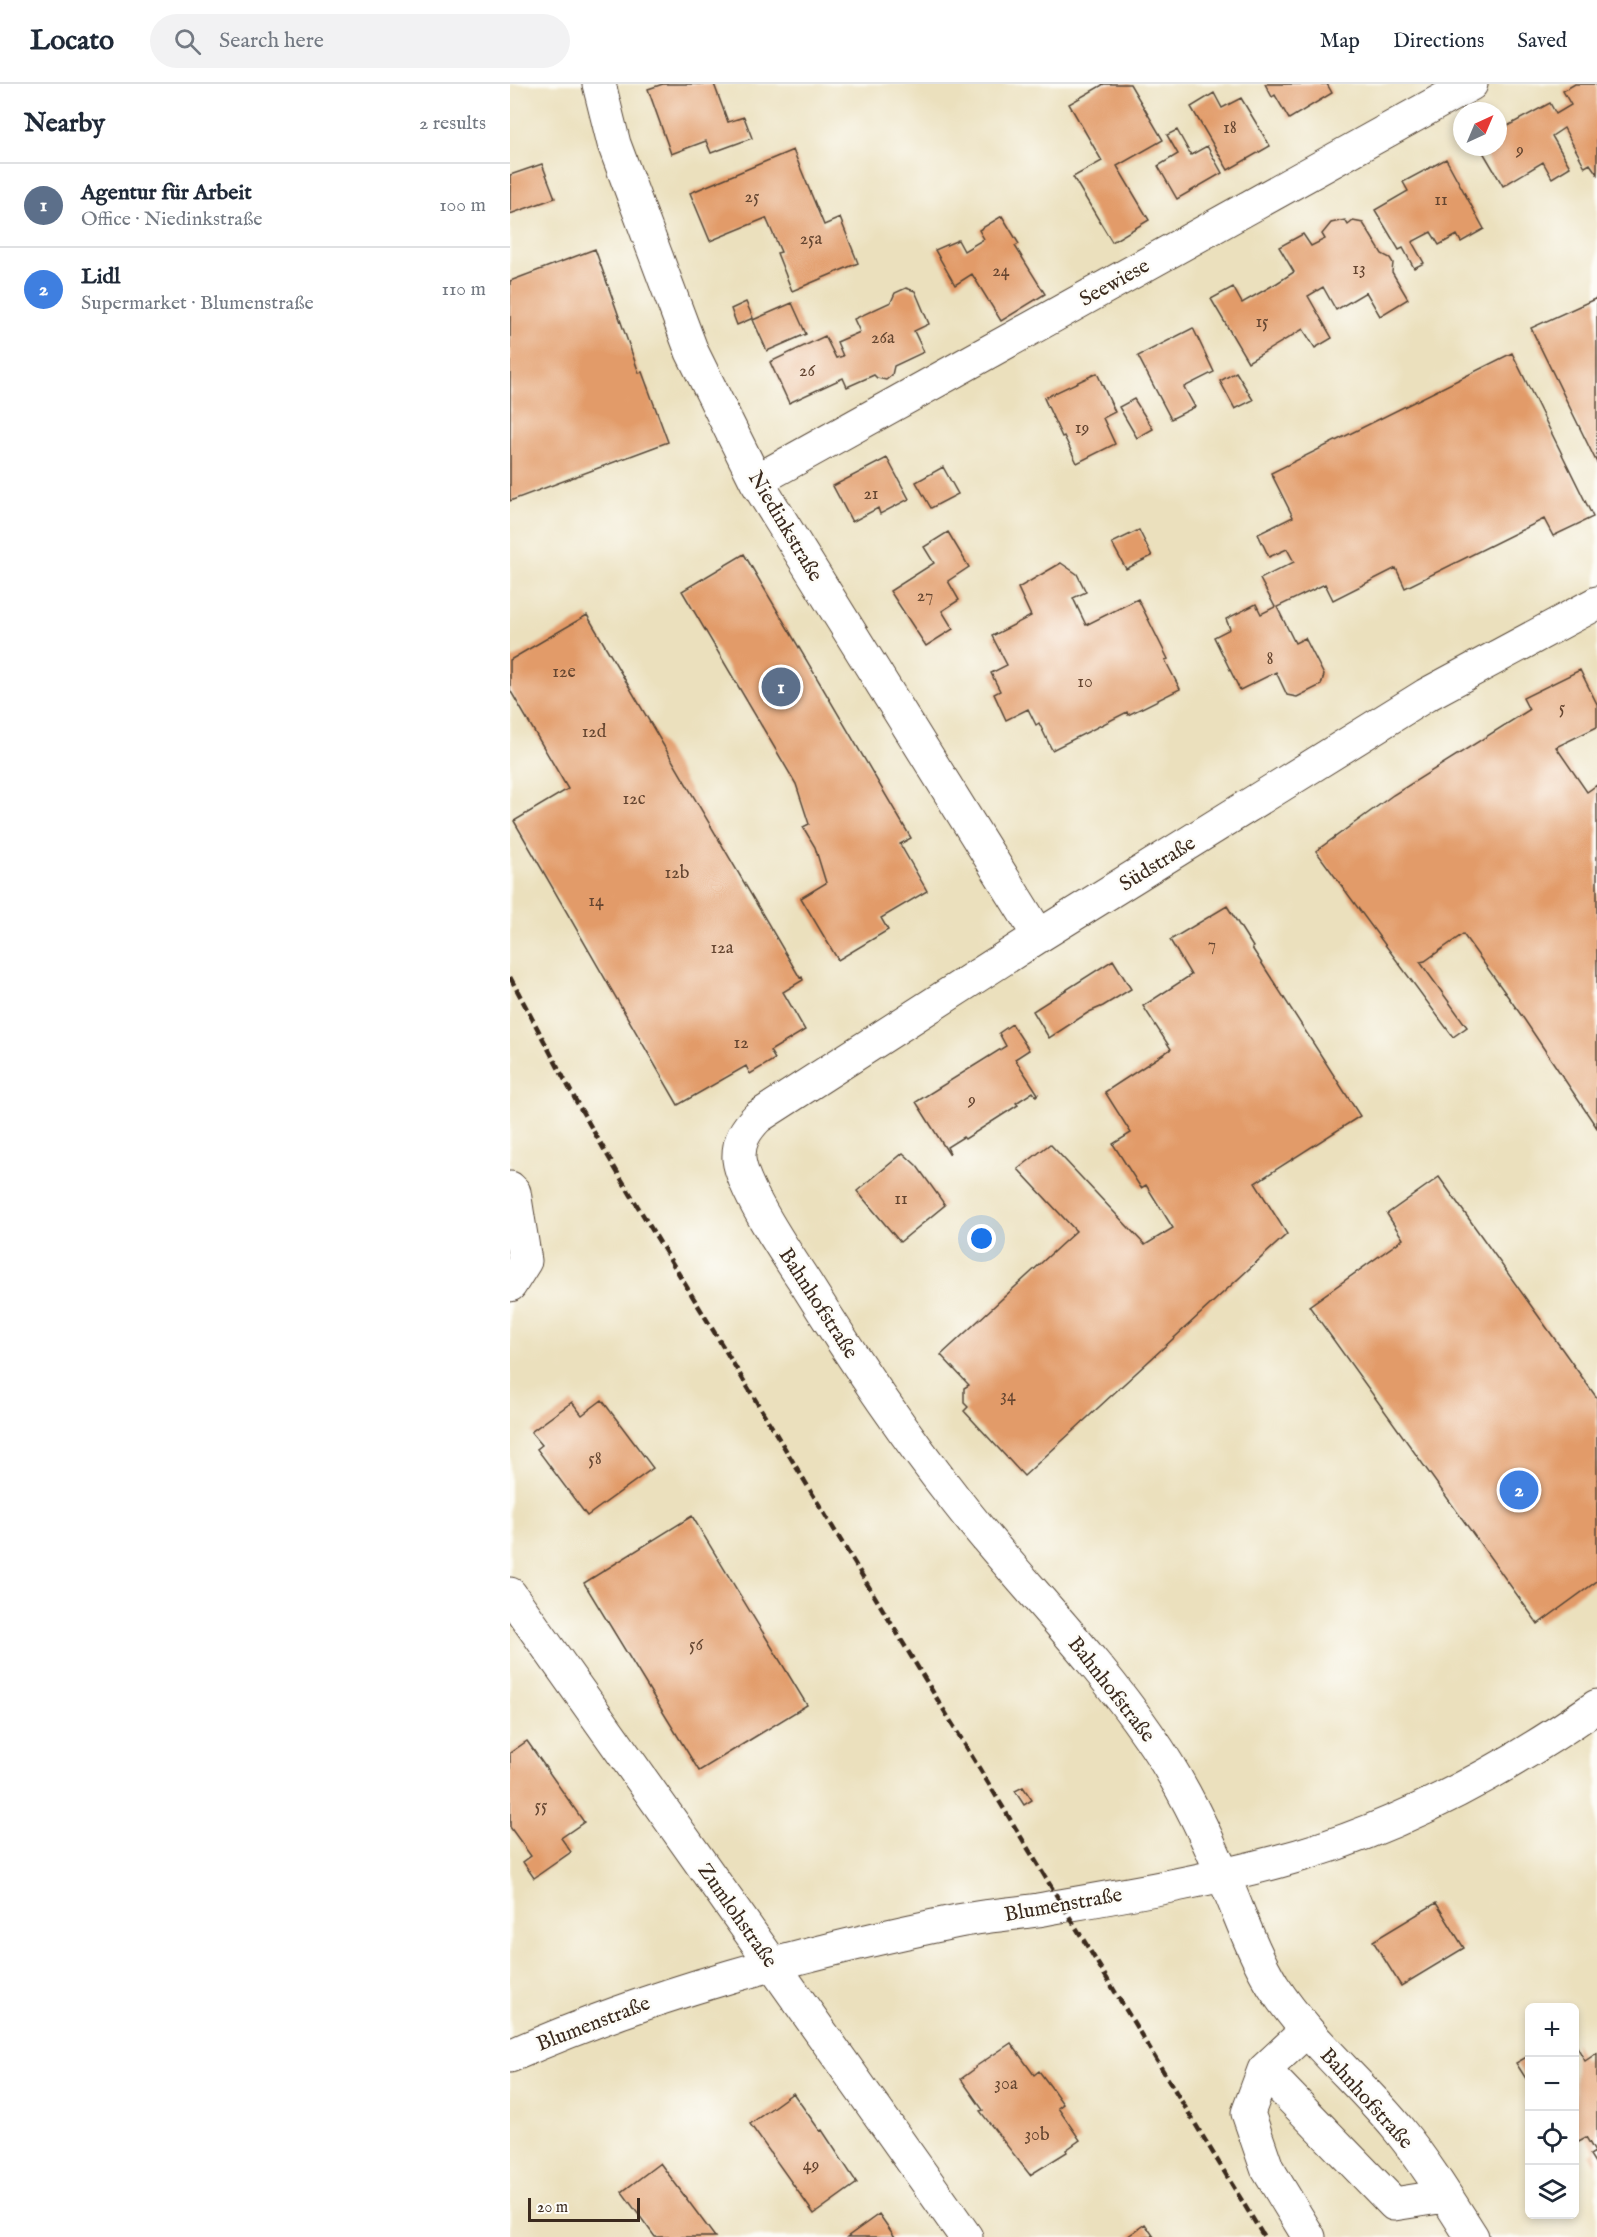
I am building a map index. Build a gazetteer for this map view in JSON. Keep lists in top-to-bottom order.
{
  "streets": {
    "street": [
      "Seewiese",
      "Niedinkstraße",
      "Südstraße",
      "Bahnhofstraße",
      "Blumenstraße",
      "Zumlohstraße"
    ]
  },
  "crossings": [
    ["Seewiese", "Niedinkstraße"],
    ["Niedinkstraße", "Südstraße"],
    ["Südstraße", "Bahnhofstraße"],
    ["Bahnhofstraße", "Blumenstraße"],
    ["Blumenstraße", "Zumlohstraße"]
  ],
  "house_numbers": [
    "18",
    "9",
    "25",
    "11",
    "25a",
    "13",
    "24",
    "15",
    "26a",
    "26",
    "19",
    "21",
    "27",
    "8",
    "12e",
    "10",
    "5",
    "12d",
    "12c",
    "12b",
    "14",
    "7",
    "12a",
    "12",
    "9",
    "11",
    "34",
    "58",
    "56",
    "55",
    "30a",
    "30b",
    "49"
  ],
  "scale_bar": "20 m",
  "north": "top right",
  "page": {
    "header": "Locato",
    "search": "Search here",
    "nav": ["Map", "Directions", "Saved"],
    "heading": ["Nearby", "2 results"],
    "list": [
      {
        "mark": "1",
        "name": "Agentur für Arbeit",
        "note": "Office · Niedinkstraße",
        "value": "100 m"
      },
      {
        "mark": "2",
        "name": "Lidl",
        "note": "Supermarket · Blumenstraße",
        "value": "110 m"
      }
    ],
    "pins": ["1", "2"],
    "map_buttons": ["+", "−"],
    "scale": "20 m"
  }
}
